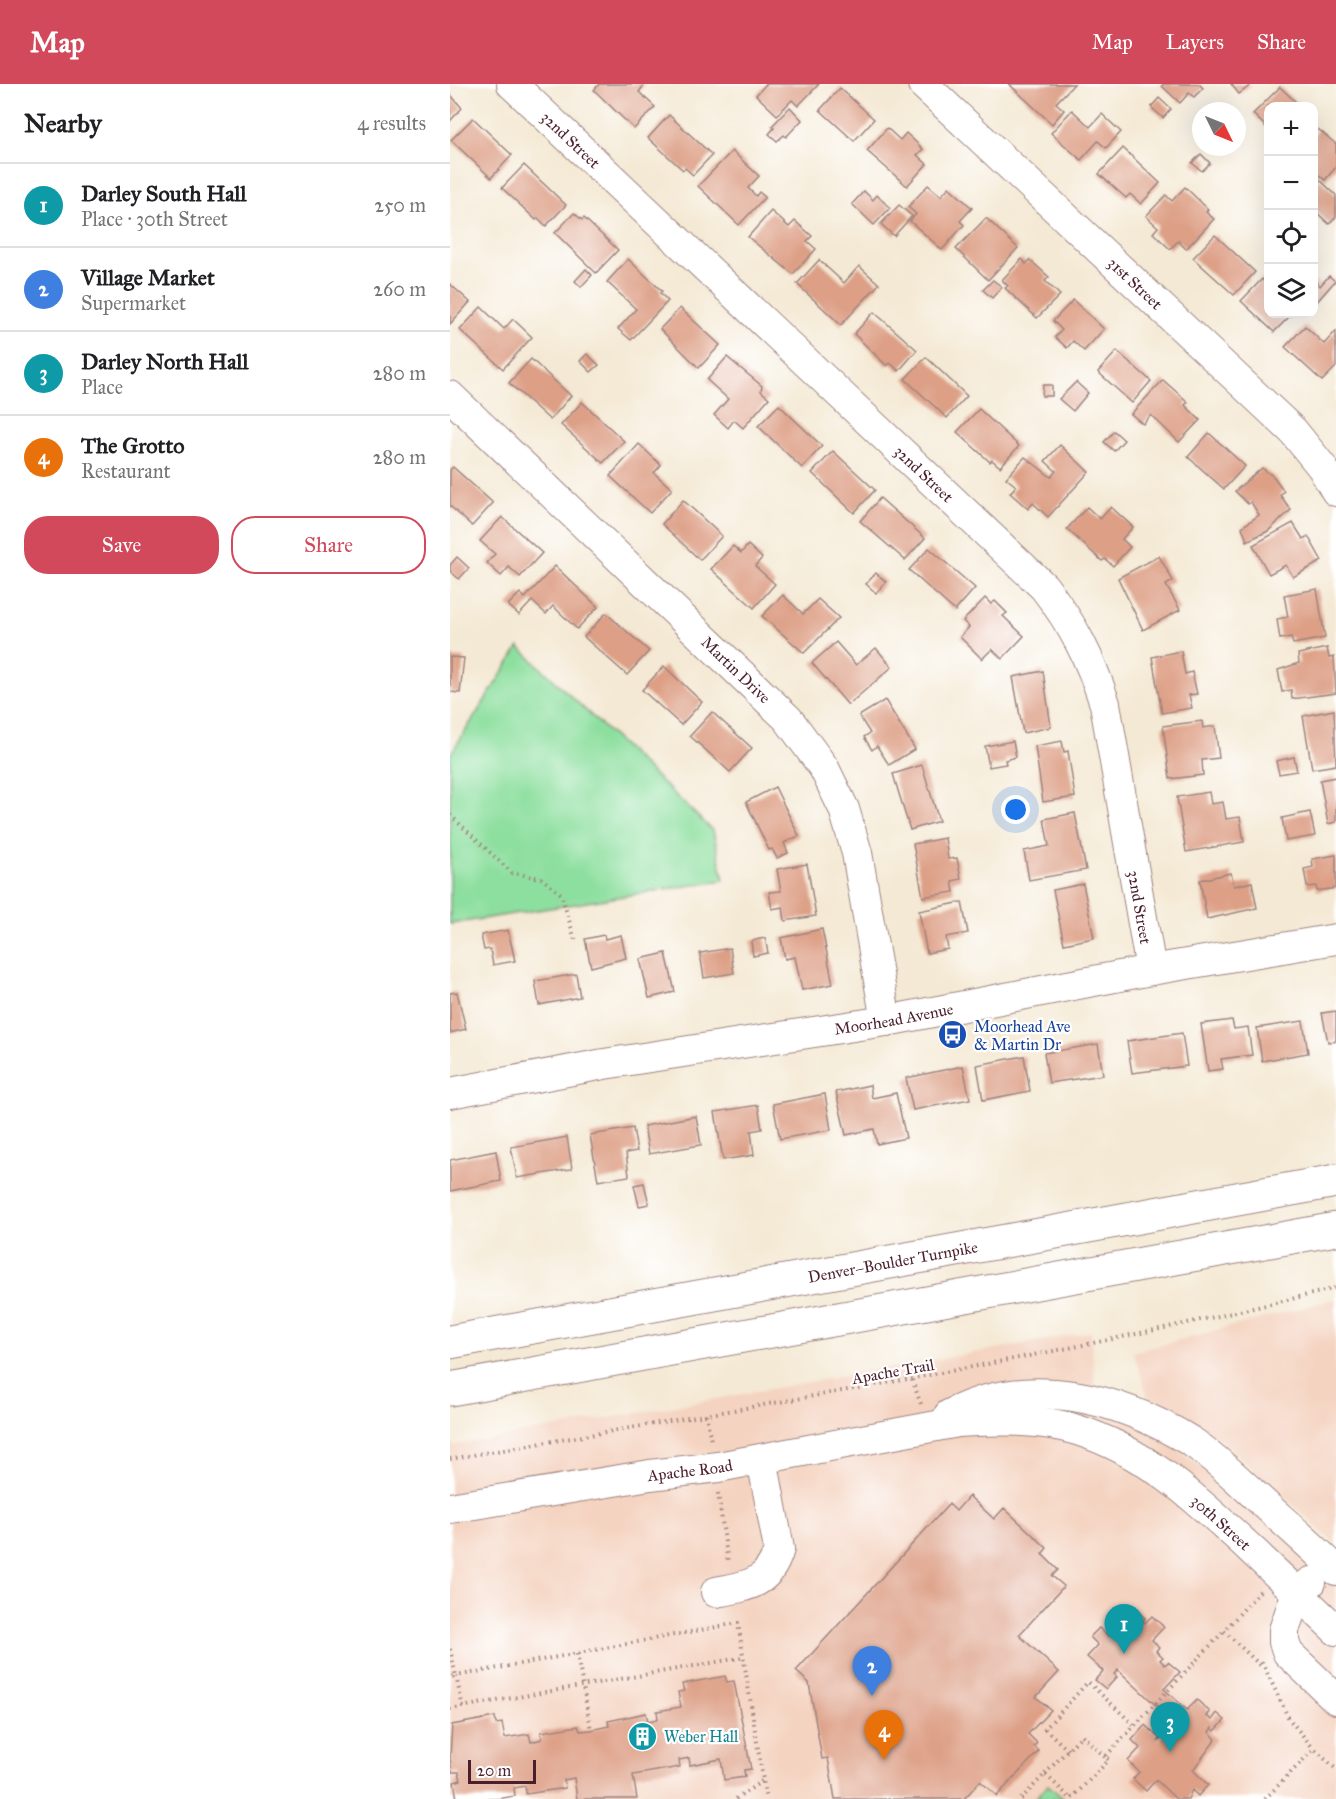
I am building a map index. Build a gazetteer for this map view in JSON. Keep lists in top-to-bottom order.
{
  "streets": {
    "highway": ["Denver–Boulder Turnpike"],
    "street": [
      "32nd Street",
      "31st Street",
      "Martin Drive",
      "Moorhead Avenue",
      "Apache Road",
      "30th Street"
    ],
    "path": ["Apache Trail"]
  },
  "crossings": [
    ["32nd Street", "Moorhead Avenue"],
    ["Martin Drive", "Moorhead Avenue"],
    ["Apache Road", "30th Street"]
  ],
  "places": {
    "bus stop": ["Moorhead Ave & Martin Dr"],
    "building": ["Weber Hall"]
  },
  "scale_bar": "20 m",
  "north": "bottom right",
  "page": {
    "header": "Map",
    "nav": ["Map", "Layers", "Share"],
    "heading": ["Nearby", "4 results"],
    "map_buttons": ["+", "−"],
    "list": [
      {
        "mark": "1",
        "name": "Darley South Hall",
        "note": "Place · 30th Street",
        "value": "250 m"
      },
      {
        "mark": "2",
        "name": "Village Market",
        "note": "Supermarket",
        "value": "260 m"
      },
      {
        "mark": "3",
        "name": "Darley North Hall",
        "note": "Place",
        "value": "280 m"
      },
      {
        "mark": "4",
        "name": "The Grotto",
        "note": "Restaurant",
        "value": "280 m"
      }
    ],
    "buttons": ["Save", "Share"],
    "pins": [
      "1",
      "2",
      "3",
      "4"
    ],
    "scale": "20 m"
  }
}
